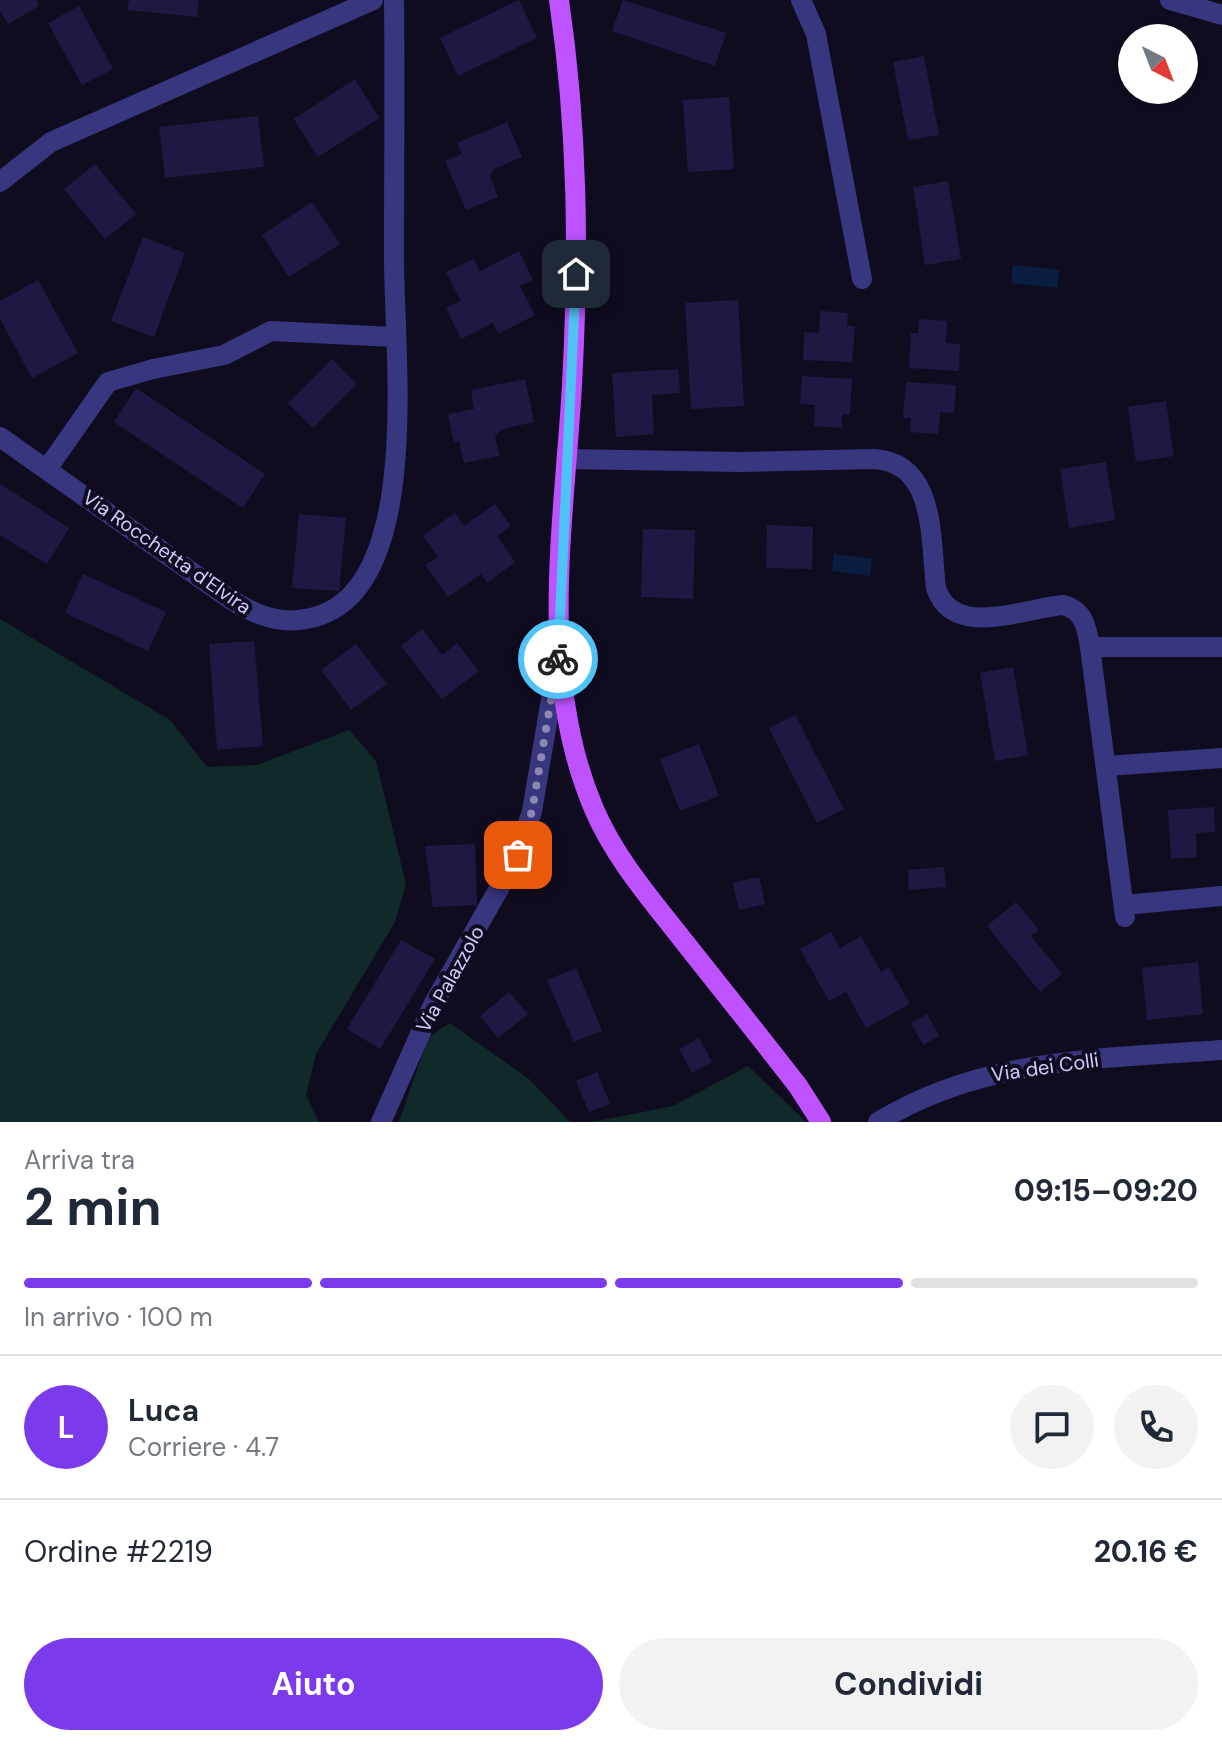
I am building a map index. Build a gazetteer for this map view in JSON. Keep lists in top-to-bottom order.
{
  "streets": {
    "street": ["Via Rocchetta d'Elvira", "Via Palazzolo", "Via dei Colli"]
  },
  "north": "bottom right",
  "page": {
    "heading": ["2 min", "Arriva tra", "09:15–09:20"],
    "panel": [
      "Luca",
      "Corriere · 4.7",
      "Ordine #2219",
      "20.16 €"
    ],
    "bar": "In arrivo · 100 m",
    "round": "L",
    "buttons": ["Aiuto", "Condividi"]
  }
}
